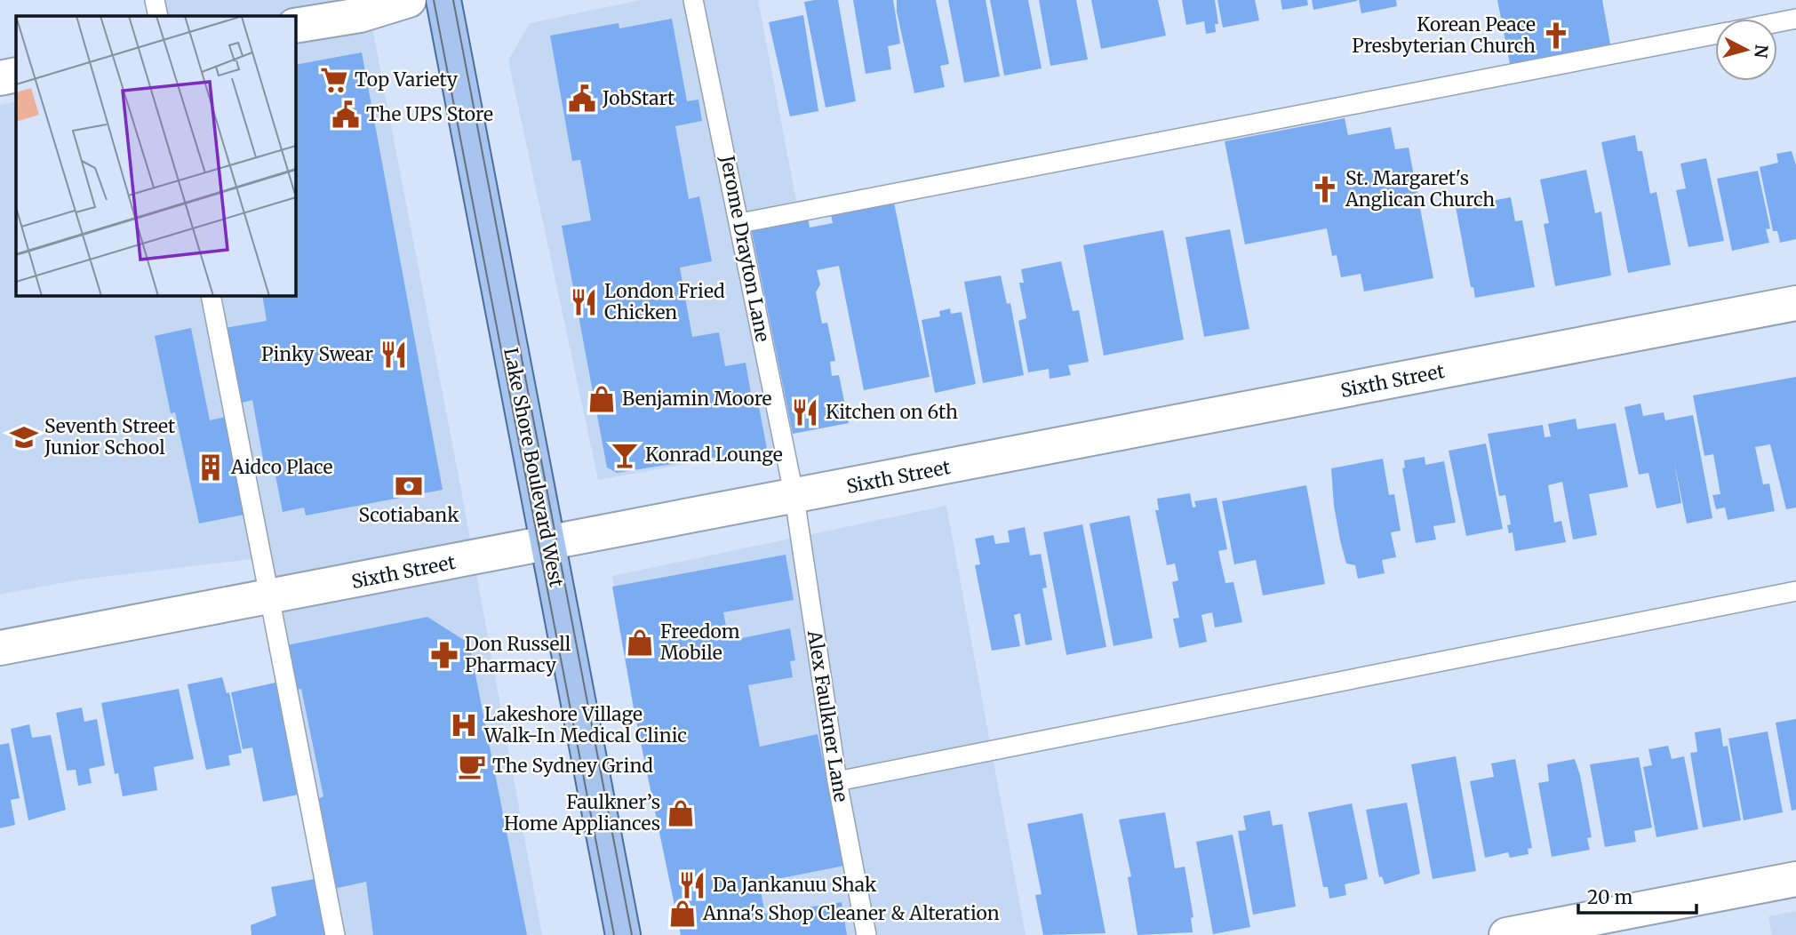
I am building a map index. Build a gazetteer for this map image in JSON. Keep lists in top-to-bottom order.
{
  "streets": {
    "main road": ["Lake Shore Boulevard West"],
    "street": ["Sixth Street"],
    "lane": ["Jerome Drayton Lane", "Alex Faulkner Lane"]
  },
  "crossings": [
    ["Jerome Drayton Lane", "Sixth Street"],
    ["Jerome Drayton Lane", "Alex Faulkner Lane"],
    ["Sixth Street", "Lake Shore Boulevard West"],
    ["Sixth Street", "Alex Faulkner Lane"]
  ],
  "places": {
    "church": ["Korean Peace Presbyterian Church", "St. Margaret's Anglican Church"],
    "supermarket": ["Top Variety"],
    "public building": ["JobStart", "The UPS Store"],
    "restaurant": [
      "London Fried Chicken",
      "Pinky Swear",
      "Kitchen on 6th",
      "Da Jankanuu Shak"
    ],
    "shop": [
      "Benjamin Moore",
      "Freedom Mobile",
      "Faulkner’s Home Appliances",
      "Anna's Shop Cleaner & Alteration"
    ],
    "school or university": ["Seventh Street Junior School"],
    "bar": ["Konrad Lounge"],
    "building": ["Aidco Place"],
    "bank": ["Scotiabank"],
    "pharmacy": ["Don Russell Pharmacy"],
    "hospital": ["Lakeshore Village Walk-In Medical Clinic"],
    "cafe": ["The Sydney Grind"]
  },
  "scale_bar": "20 m",
  "north": "right"
}
